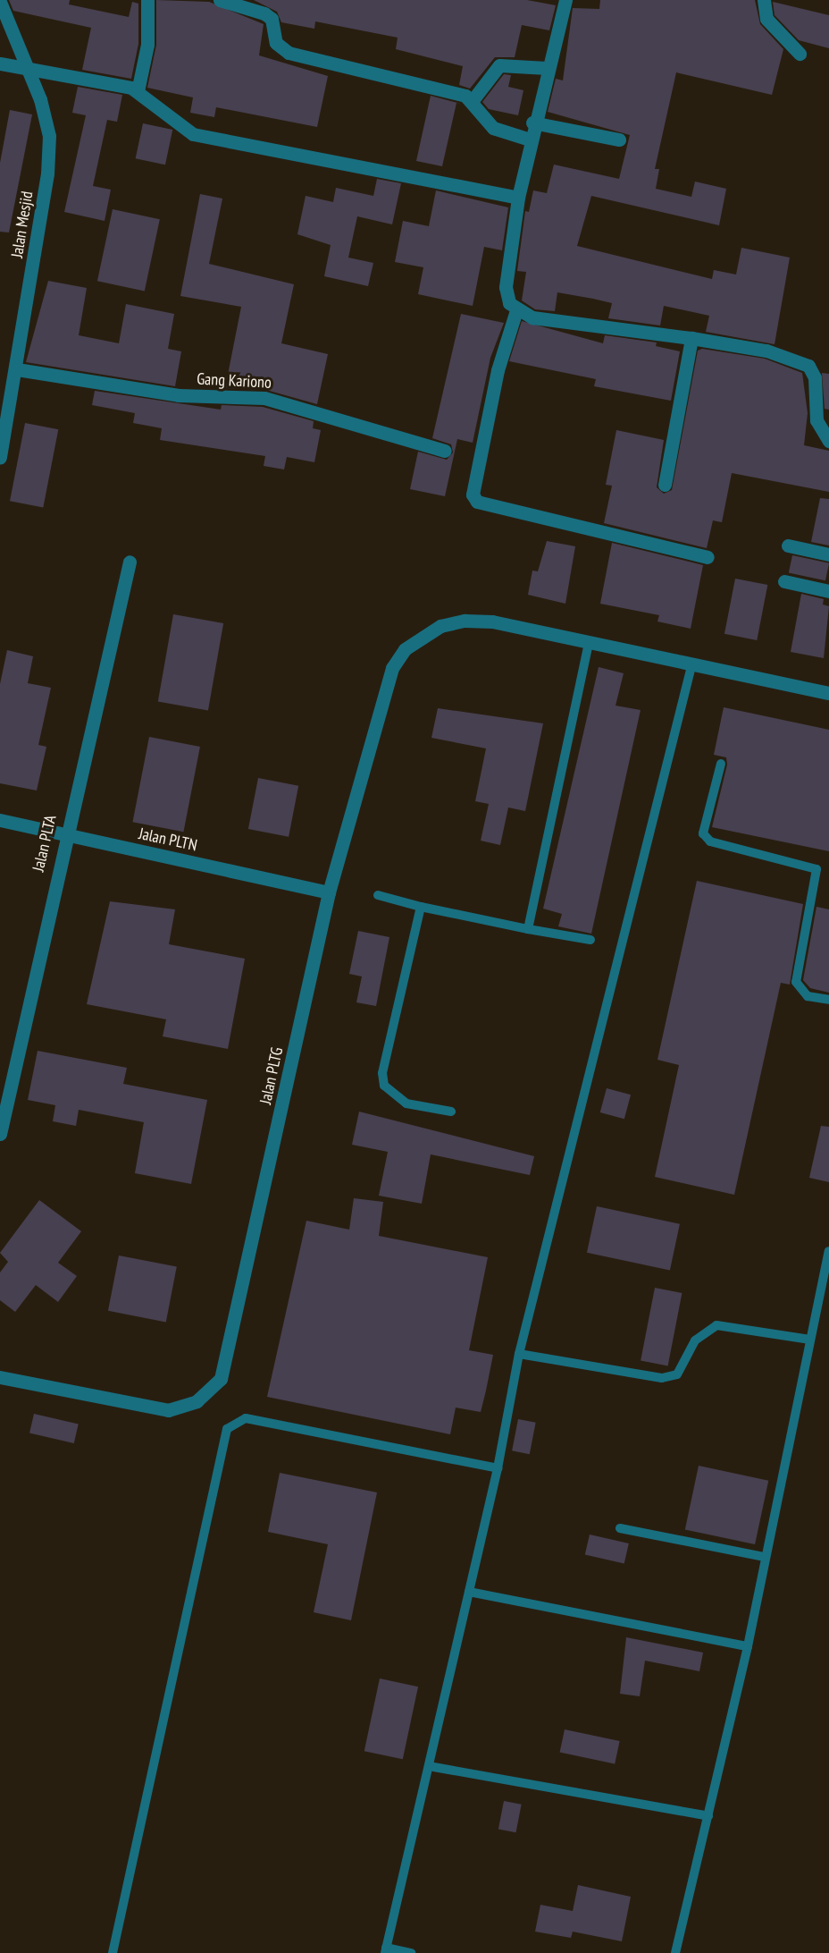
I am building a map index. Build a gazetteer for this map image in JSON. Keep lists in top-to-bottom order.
{
  "streets": {
    "street": [
      "Jalan Mesjid",
      "Gang Kariono",
      "Jalan PLTN",
      "Jalan PLTA",
      "Jalan PLTG"
    ]
  },
  "crossings": [
    ["Jalan Mesjid", "Gang Kariono"],
    ["Jalan PLTN", "Jalan PLTA"],
    ["Jalan PLTN", "Jalan PLTG"]
  ]
}
